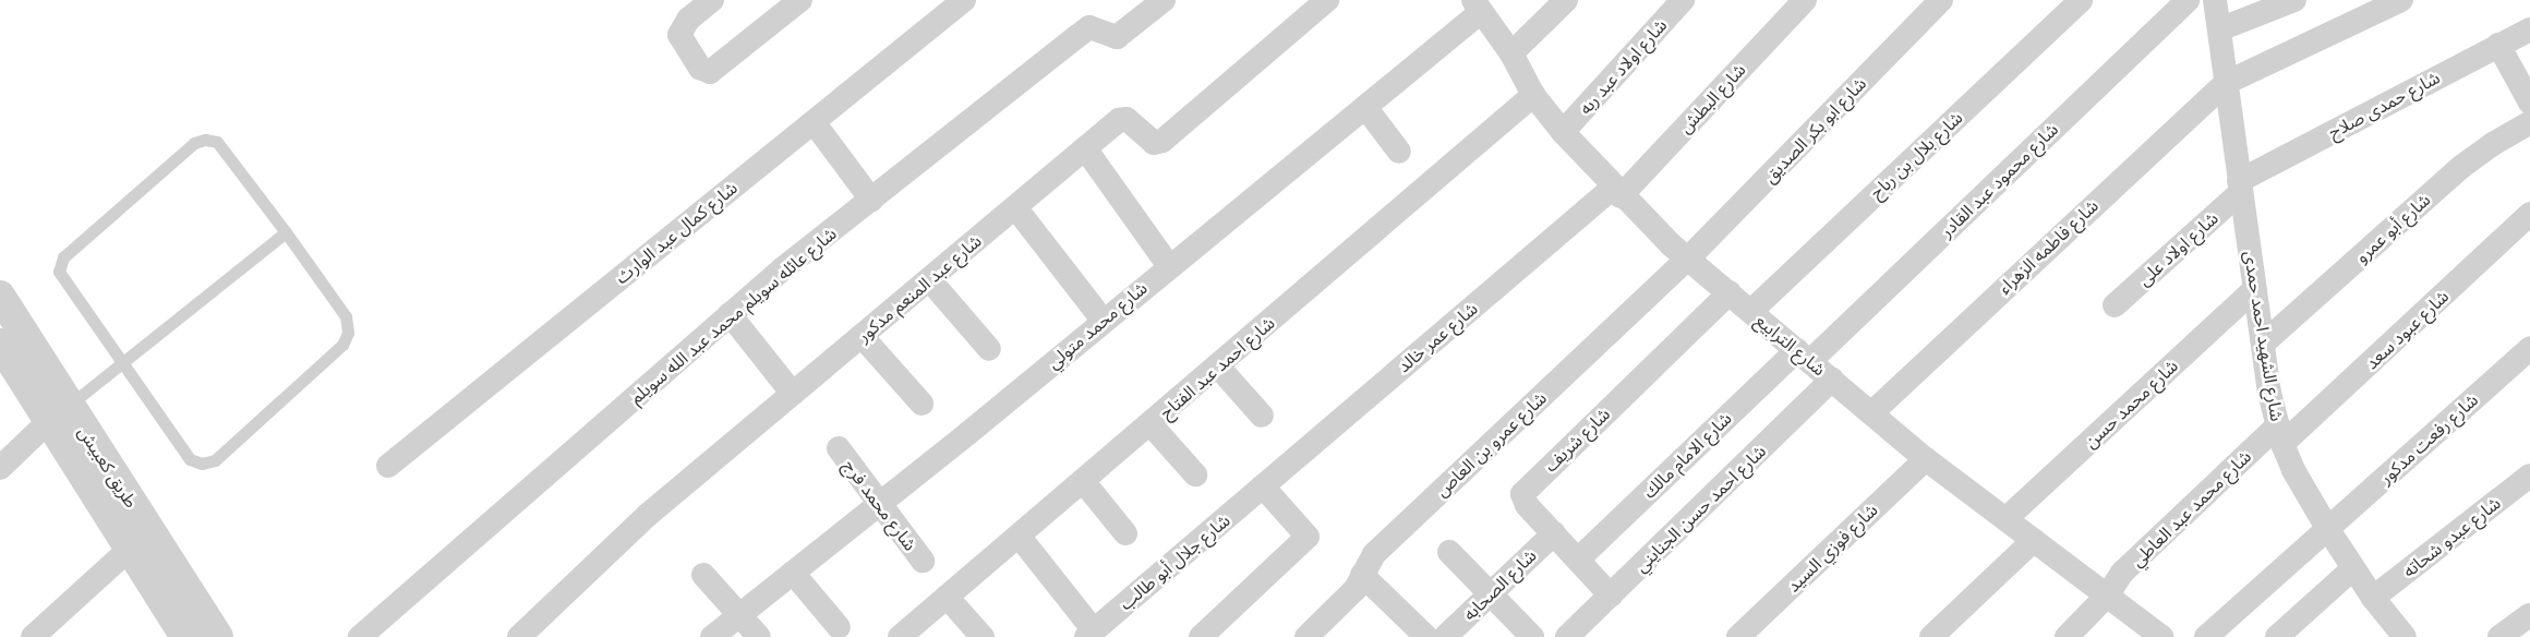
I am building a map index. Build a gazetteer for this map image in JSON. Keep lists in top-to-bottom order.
{
  "streets": {
    "street": [
      "شارع اولاد عبد ربه",
      "شارع البطش",
      "شارع حمدى صلاح",
      "شارع ابو بكر الصديق",
      "شارع بلال بن رباح",
      "شارع محمود عبد القادر",
      "شارع أبو عمرو",
      "شارع كمال عبد الوارث",
      "شارع فاطمه الزهراء",
      "شارع اولاد على",
      "شارع عبد المنعم مدكور",
      "شارع عائله سويلم محمد عبد الله سويلم",
      "شارع محمد متولي",
      "شارع عبود سعد",
      "شارع الشهيد احمد حمدى",
      "شارع عمر خالد",
      "شارع الترابيع",
      "شارع احمد عبد الفتاح",
      "شارع محمد حسن",
      "شارع رفعت مدكور",
      "شارع شريف",
      "شارع عمرو بن العاص",
      "شارع الامام مالك",
      "طريق كعبيش",
      "شارع محمد فرج",
      "شارع احمد حسن الجنايني",
      "شارع محمد عبد العاطي",
      "شارع عبدو شحاته",
      "شارع فوزي السيد",
      "شارع جلال أبو طالب",
      "شارع الصحابه"
    ]
  },
  "crossings": [
    ["شارع اولاد عبد ربه", "شارع الترابيع"],
    ["شارع البطش", "شارع عمر خالد"],
    ["شارع البطش", "شارع الترابيع"],
    ["شارع حمدى صلاح", "شارع اولاد على"],
    ["شارع حمدى صلاح", "شارع الشهيد احمد حمدى"],
    ["شارع ابو بكر الصديق", "شارع الترابيع"],
    ["شارع ابو بكر الصديق", "شارع عمرو بن العاص"],
    ["شارع بلال بن رباح", "شارع الترابيع"],
    ["شارع محمود عبد القادر", "شارع الترابيع"],
    ["شارع محمود عبد القادر", "شارع الامام مالك"],
    ["شارع أبو عمرو", "شارع الشهيد احمد حمدى"],
    ["شارع فاطمه الزهراء", "شارع الشهيد احمد حمدى"],
    ["شارع فاطمه الزهراء", "شارع الترابيع"],
    ["شارع اولاد على", "شارع الشهيد احمد حمدى"],
    ["شارع محمد متولي", "شارع الترابيع"],
    ["شارع محمد متولي", "شارع محمد فرج"],
    ["شارع عبود سعد", "شارع الشهيد احمد حمدى"],
    ["شارع عبود سعد", "شارع محمد عبد العاطي"],
    ["شارع الشهيد احمد حمدى", "شارع محمد حسن"],
    ["شارع الشهيد احمد حمدى", "شارع رفعت مدكور"],
    ["شارع الشهيد احمد حمدى", "شارع محمد عبد العاطي"],
    ["شارع الشهيد احمد حمدى", "شارع عبدو شحاته"],
    ["شارع عمر خالد", "شارع الترابيع"],
    ["شارع عمر خالد", "شارع جلال أبو طالب"],
    ["شارع الترابيع", "شارع احمد عبد الفتاح"],
    ["شارع الترابيع", "شارع محمد حسن"],
    ["شارع الترابيع", "شارع شريف"],
    ["شارع الترابيع", "شارع عمرو بن العاص"],
    ["شارع الترابيع", "شارع الامام مالك"],
    ["شارع الترابيع", "شارع احمد حسن الجنايني"],
    ["شارع الترابيع", "شارع محمد عبد العاطي"],
    ["شارع الترابيع", "شارع فوزي السيد"],
    ["شارع شريف", "شارع الامام مالك"],
    ["شارع شريف", "شارع احمد حسن الجنايني"],
    ["شارع شريف", "شارع الصحابه"]
  ]
}
